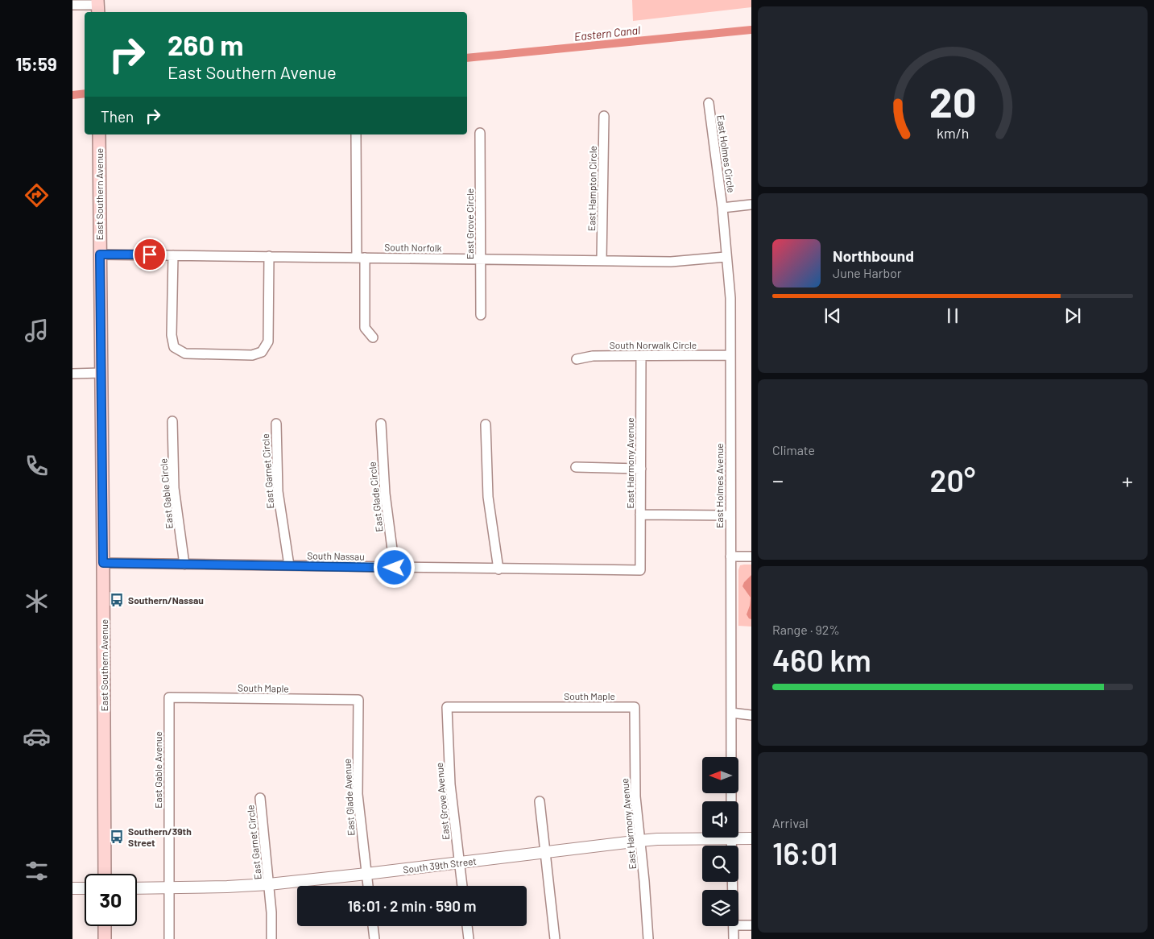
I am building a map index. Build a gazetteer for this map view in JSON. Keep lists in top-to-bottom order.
{
  "streets": {
    "main road": ["East Southern Avenue"],
    "street": [
      "East Holmes Circle",
      "East Hampton Circle",
      "East Grove Circle",
      "South Norfolk",
      "South Norwalk Circle",
      "East Harmony Avenue",
      "East Garnet Circle",
      "East Holmes Avenue",
      "East Gable Circle",
      "East Glade Circle",
      "South Nassau",
      "South Maple",
      "East Gable Avenue",
      "East Glade Avenue",
      "East Grove Avenue",
      "South 39th Street"
    ]
  },
  "crossings": [
    ["East Holmes Circle", "East Holmes Avenue"],
    ["East Hampton Circle", "South Norfolk"],
    ["East Southern Avenue", "South Norfolk"],
    ["East Southern Avenue", "South Nassau"],
    ["East Grove Circle", "South Norfolk"],
    ["South Norfolk", "East Holmes Avenue"],
    ["South Norwalk Circle", "East Harmony Avenue"],
    ["South Norwalk Circle", "East Holmes Avenue"],
    ["East Harmony Avenue", "South Nassau"],
    ["East Harmony Avenue", "South Maple"],
    ["East Harmony Avenue", "South 39th Street"],
    ["East Garnet Circle", "South Nassau"],
    ["East Garnet Circle", "South 39th Street"],
    ["East Gable Circle", "South Nassau"],
    ["East Glade Circle", "South Nassau"],
    ["South Maple", "East Gable Avenue"],
    ["South Maple", "East Glade Avenue"],
    ["South Maple", "East Grove Avenue"],
    ["East Gable Avenue", "South 39th Street"],
    ["East Glade Avenue", "South 39th Street"],
    ["East Grove Avenue", "South 39th Street"]
  ],
  "water": ["Eastern Canal"],
  "places": {
    "bus stop": ["Southern/Nassau", "Southern/39th Street"]
  },
  "north": "left",
  "page": {
    "tabs": "15:59",
    "turn": ["260 m", "East Southern Avenue"],
    "then": "Then",
    "song": ["Northbound", "June Harbor"],
    "tile": [
      "Climate",
      ["Range · 92%", "460 km"],
      ["Arrival", "16:01"]
    ],
    "heat": ["−", "20°", "+"],
    "limit": "30",
    "trip": "16:01 · 2 min · 590 m",
    "gauge": ["20", "km/h"]
  }
}
